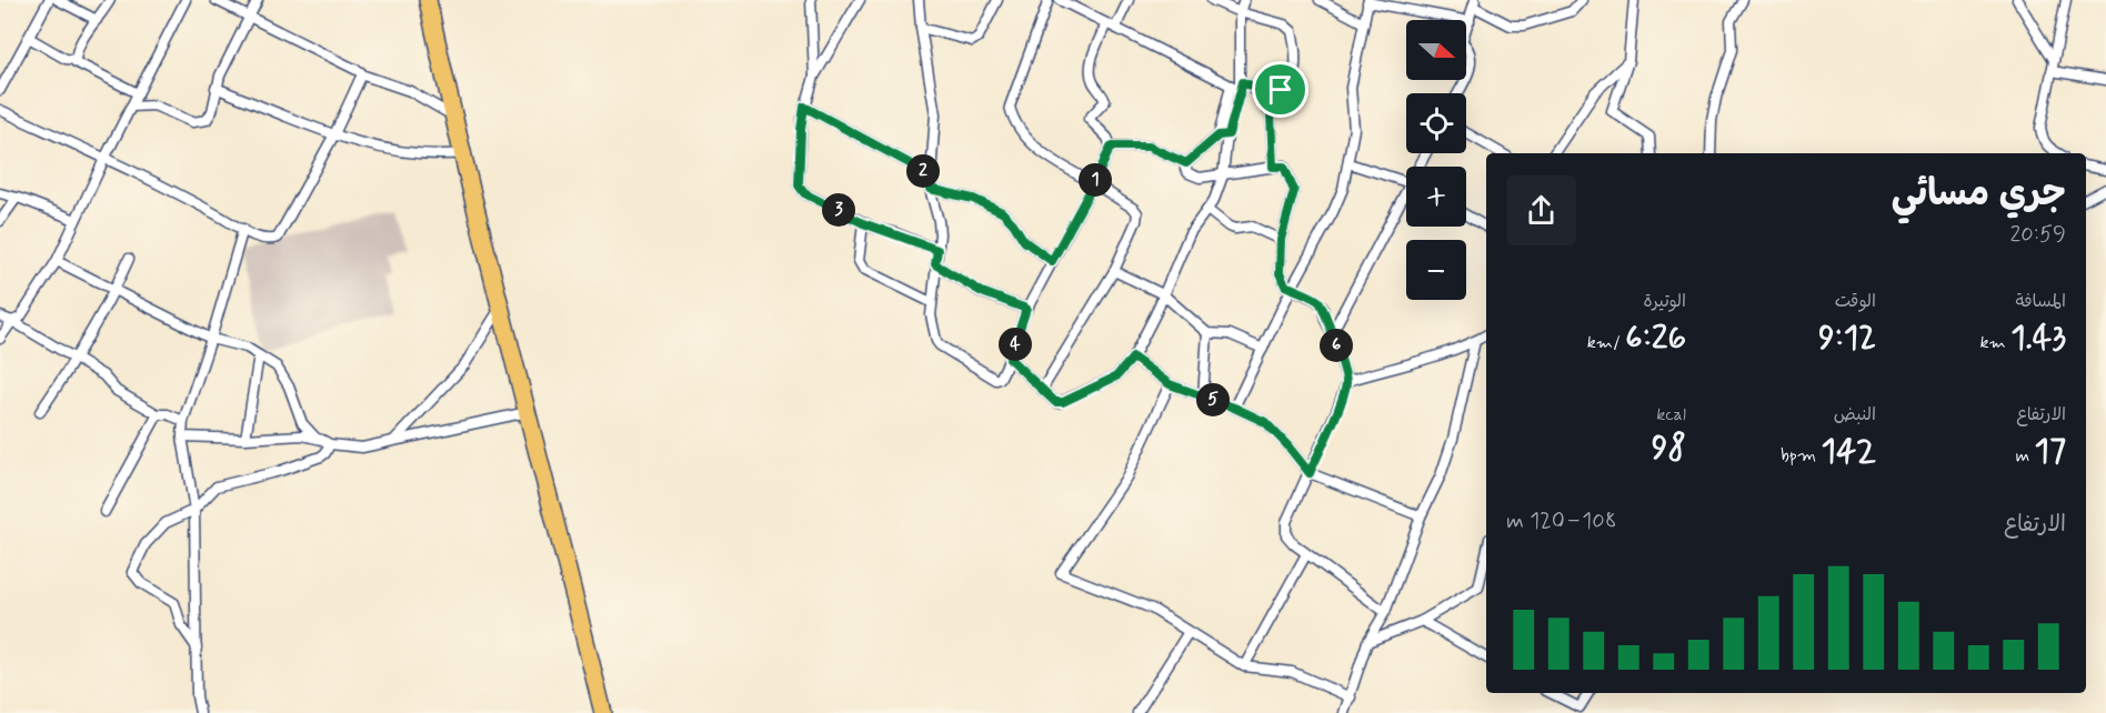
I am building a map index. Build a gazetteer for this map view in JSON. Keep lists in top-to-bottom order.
{
  "north": "right",
  "page": {
    "map_buttons": ["+", "−"],
    "heading": ["جري مسائي", "20:59"],
    "pins": [
      "2",
      "1",
      "3",
      "4",
      "6",
      "5"
    ],
    "stats": [
      ["المسافة", "1.43 km"],
      ["الوقت", "9:12"],
      ["الوتيرة", "6:26 /km"],
      ["الارتفاع", "17 m"],
      ["النبض", "142 bpm"],
      ["kcal", "98"]
    ],
    "chart": ["الارتفاع", "108–120 m"]
  }
}
